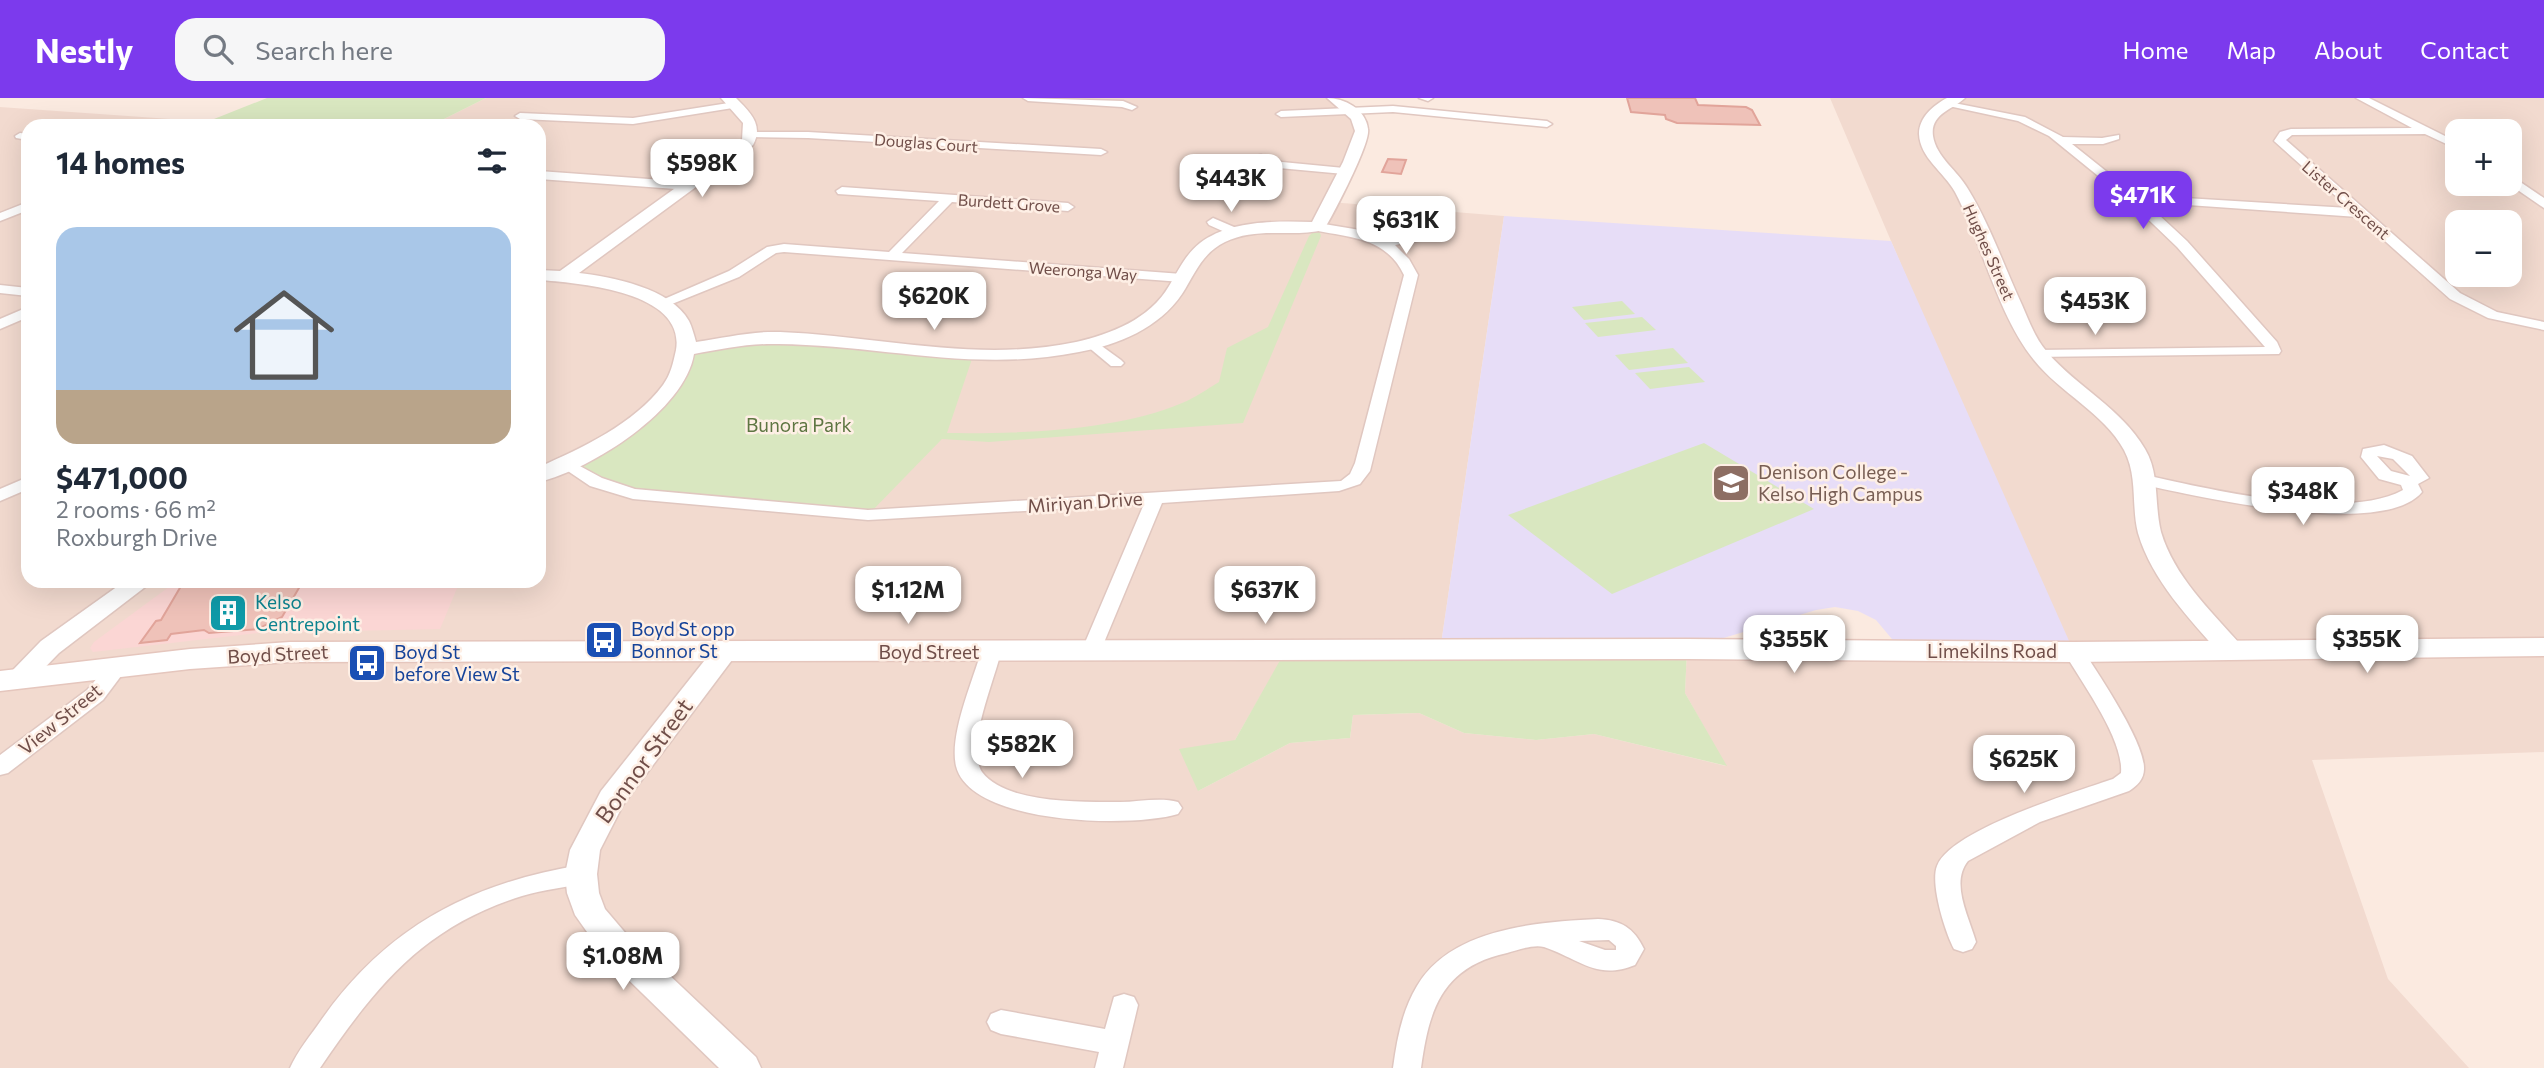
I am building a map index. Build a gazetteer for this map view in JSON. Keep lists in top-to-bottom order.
{
  "streets": {
    "main road": ["Limekilns Road", "Boyd Street"],
    "street": [
      "Douglas Court",
      "Lister Crescent",
      "Burdett Grove",
      "Hughes Street",
      "Weeronga Way",
      "Miriyan Drive",
      "View Street",
      "Bonnor Street"
    ]
  },
  "crossings": [
    ["Burdett Grove", "Weeronga Way"],
    ["Hughes Street", "Limekilns Road"],
    ["Weeronga Way", "Miriyan Drive"],
    ["Limekilns Road", "Boyd Street"],
    ["Boyd Street", "View Street"],
    ["Boyd Street", "Bonnor Street"]
  ],
  "parks": ["Bunora Park"],
  "places": {
    "school or university": ["Denison College - Kelso High Campus"],
    "building": ["Kelso Centrepoint"],
    "bus stop": ["Boyd St opp Bonnor St", "Boyd St before View St"]
  },
  "page": {
    "header": "Nestly",
    "search": "Search here",
    "nav": [
      "Home",
      "Map",
      "About",
      "Contact"
    ],
    "map_buttons": ["+", "−"],
    "heading": "14 homes",
    "price": [
      "$598K",
      "$443K",
      "$471K",
      "$631K",
      "$620K",
      "$453K",
      "$348K",
      "$1.12M",
      "$637K",
      "$355K",
      "$355K",
      "$582K",
      "$625K",
      "$1.08M"
    ],
    "list": [
      {
        "name": "$471,000",
        "note": "2 rooms · 66 m² · Roxburgh Drive"
      }
    ]
  }
}
